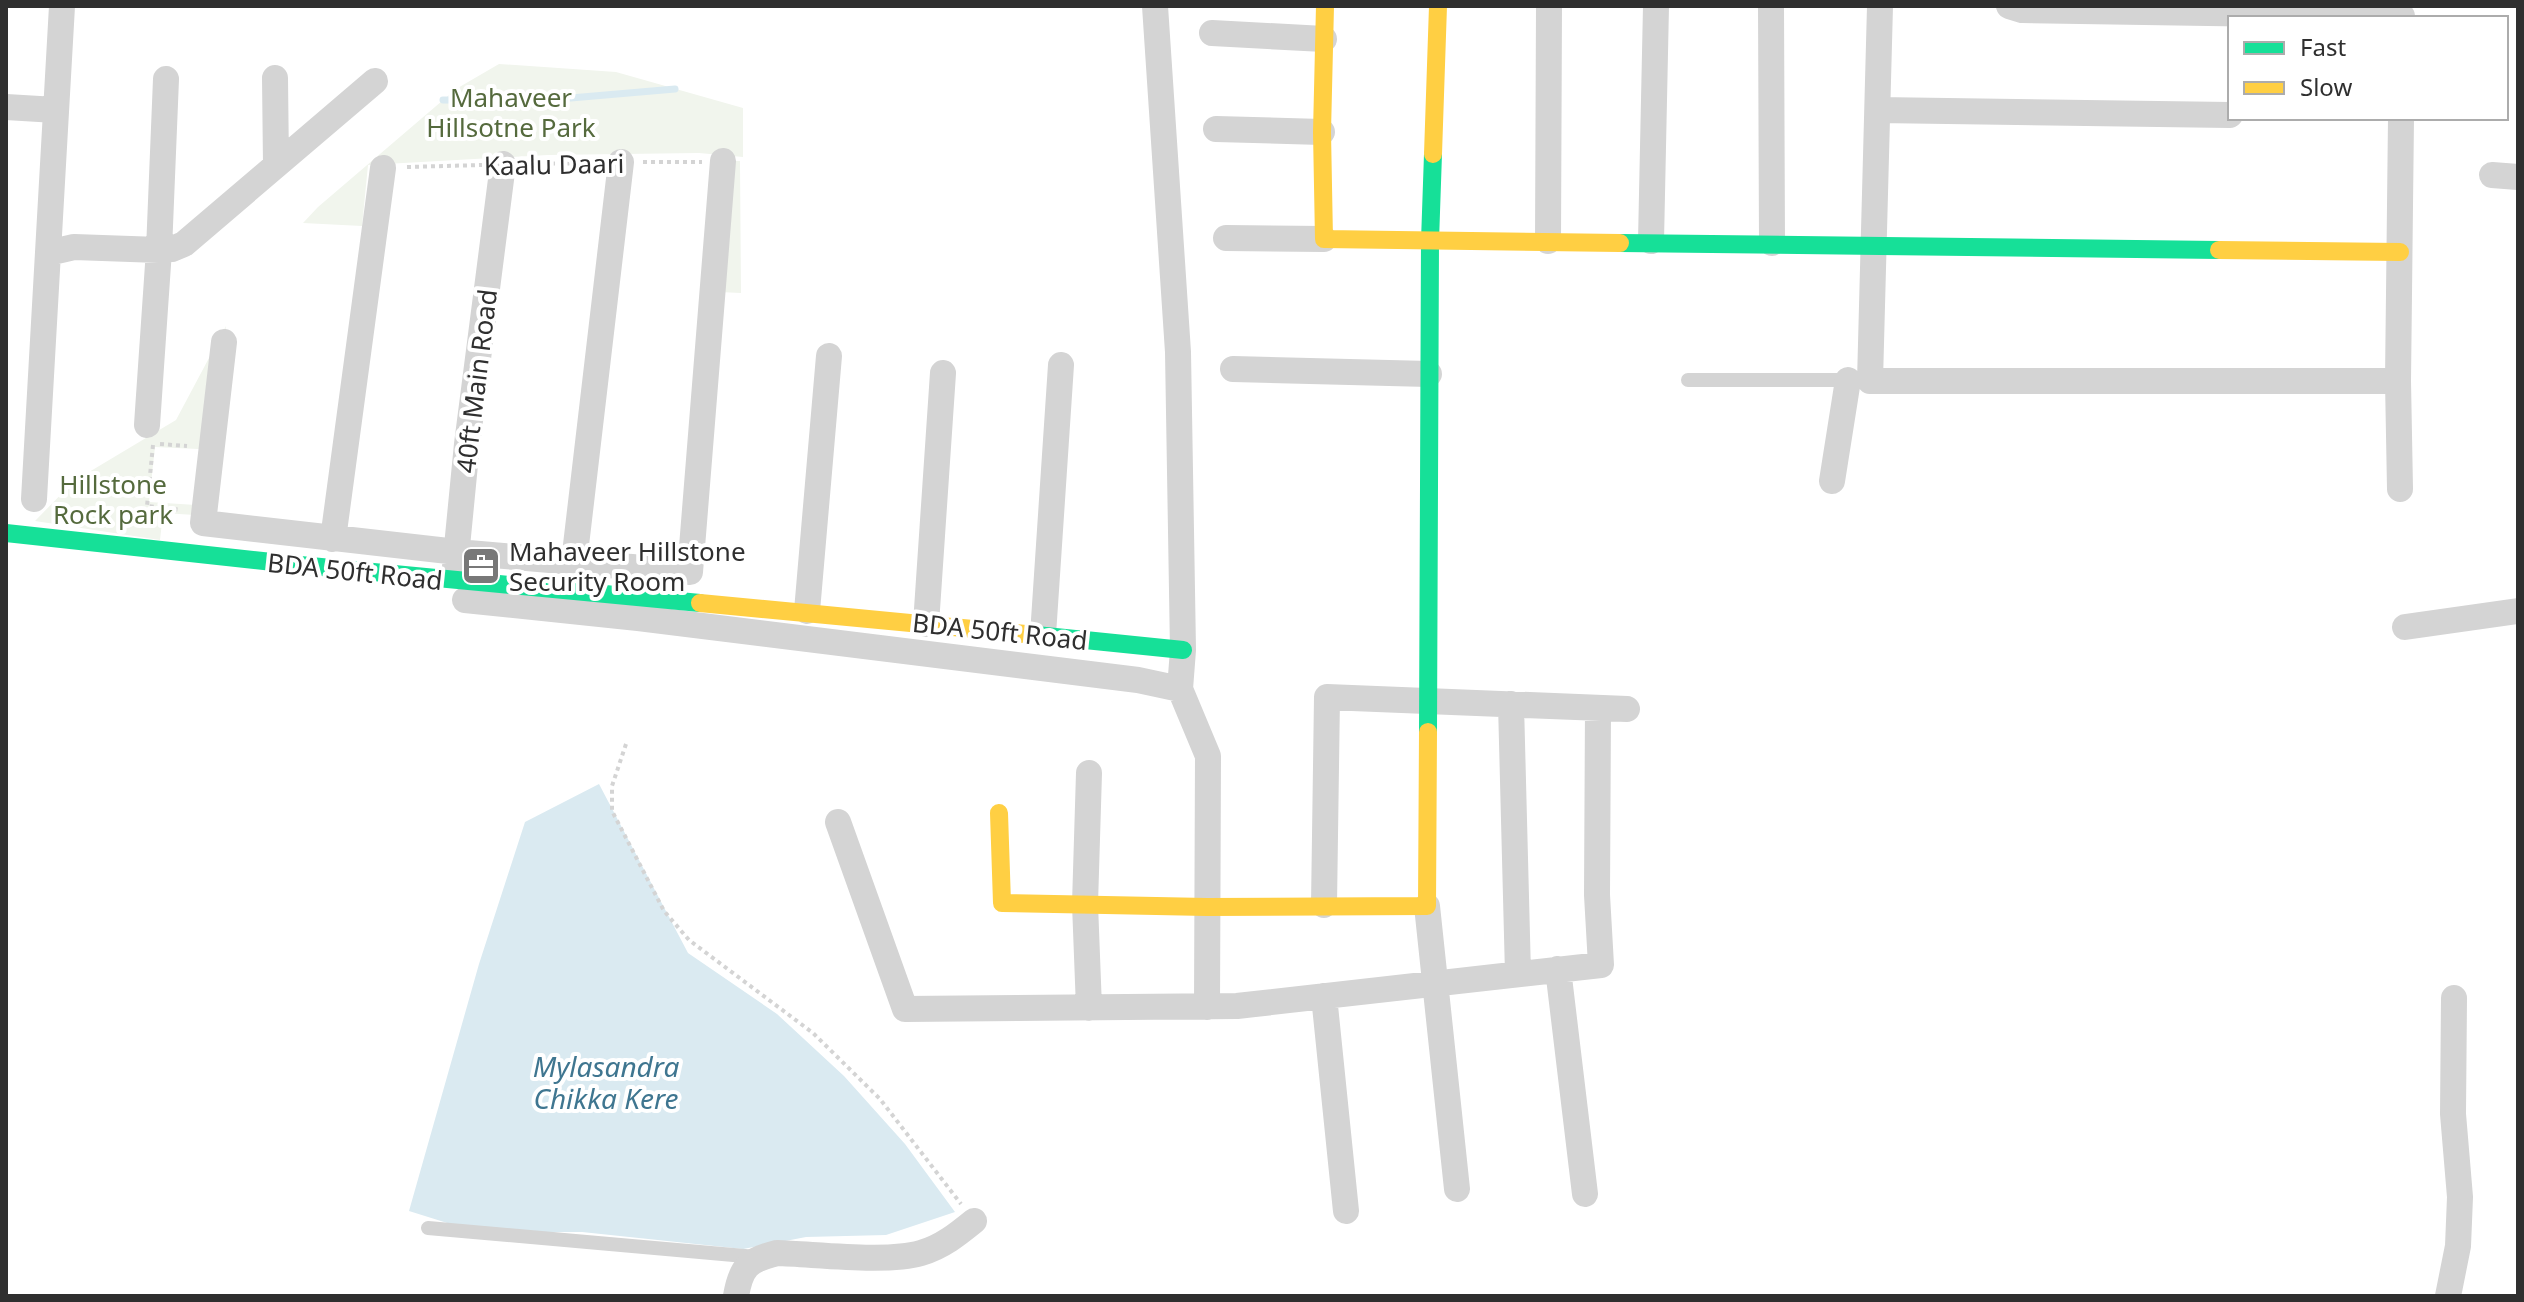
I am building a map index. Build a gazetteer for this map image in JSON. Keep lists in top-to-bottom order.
{
  "streets": {
    "street": ["40ft Main Road", "BDA 50ft Road"],
    "path": ["Kaalu Daari"]
  },
  "crossings": [
    ["Kaalu Daari", "40ft Main Road"],
    ["40ft Main Road", "BDA 50ft Road"]
  ],
  "water": ["Mylasandra Chikka Kere"],
  "parks": ["Mahaveer Hillsotne Park", "Hillstone Rock park"],
  "places": {
    "office": ["Mahaveer Hillstone Security Room"]
  },
  "legend": ["Fast", "Slow"]
}
